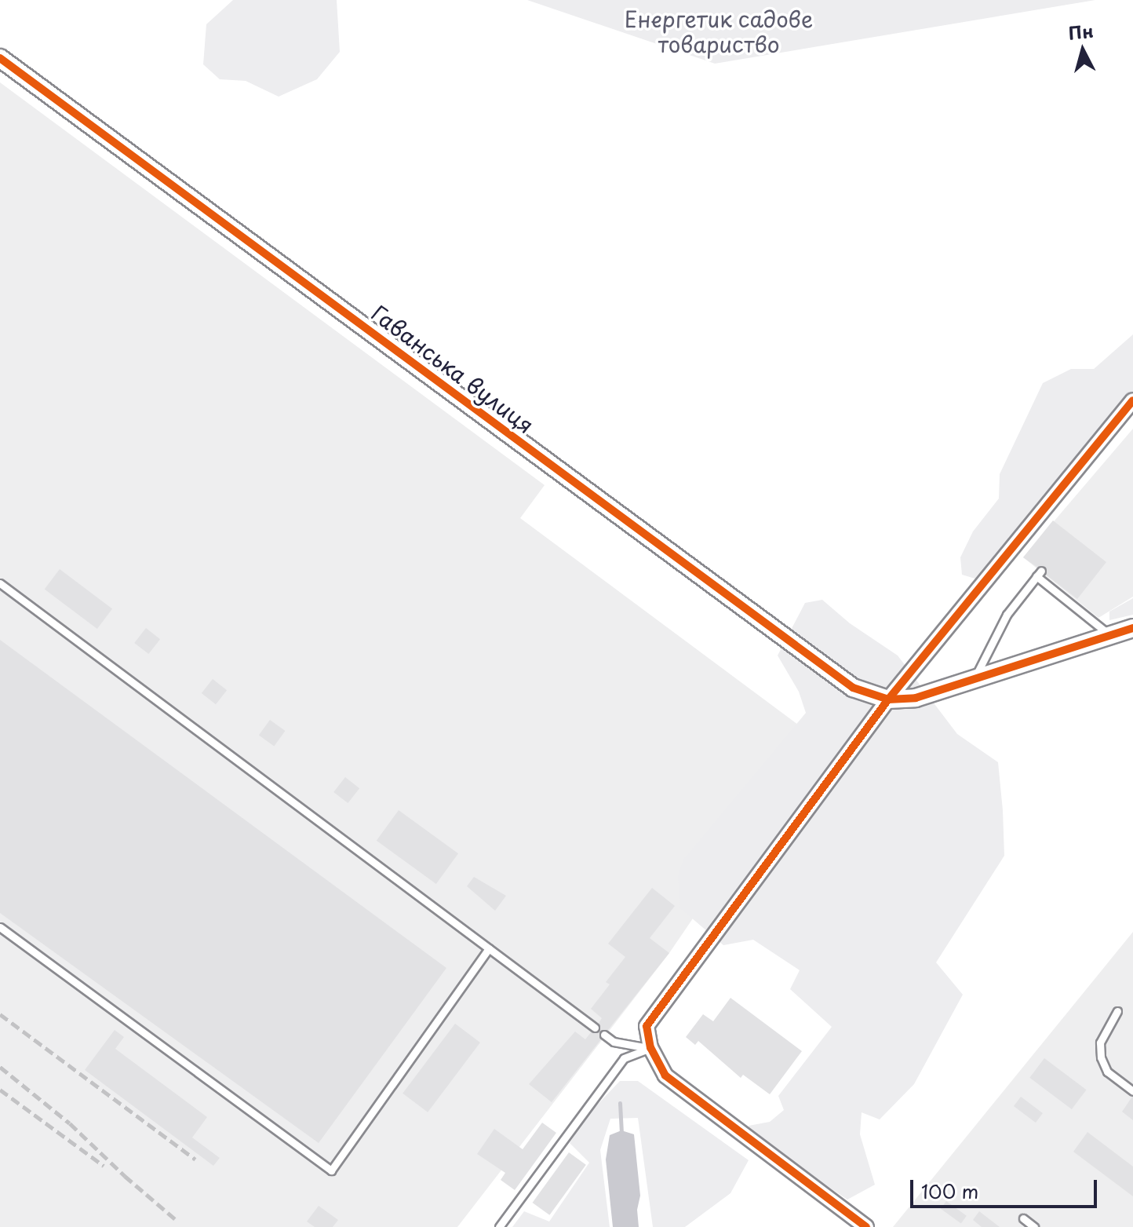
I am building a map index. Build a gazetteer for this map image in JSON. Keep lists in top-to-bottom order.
{
  "streets": {
    "street": ["Гаванська вулиця"]
  },
  "parks": ["Енергетик садове товариство"],
  "scale_bar": "100 m",
  "north": "top"
}
